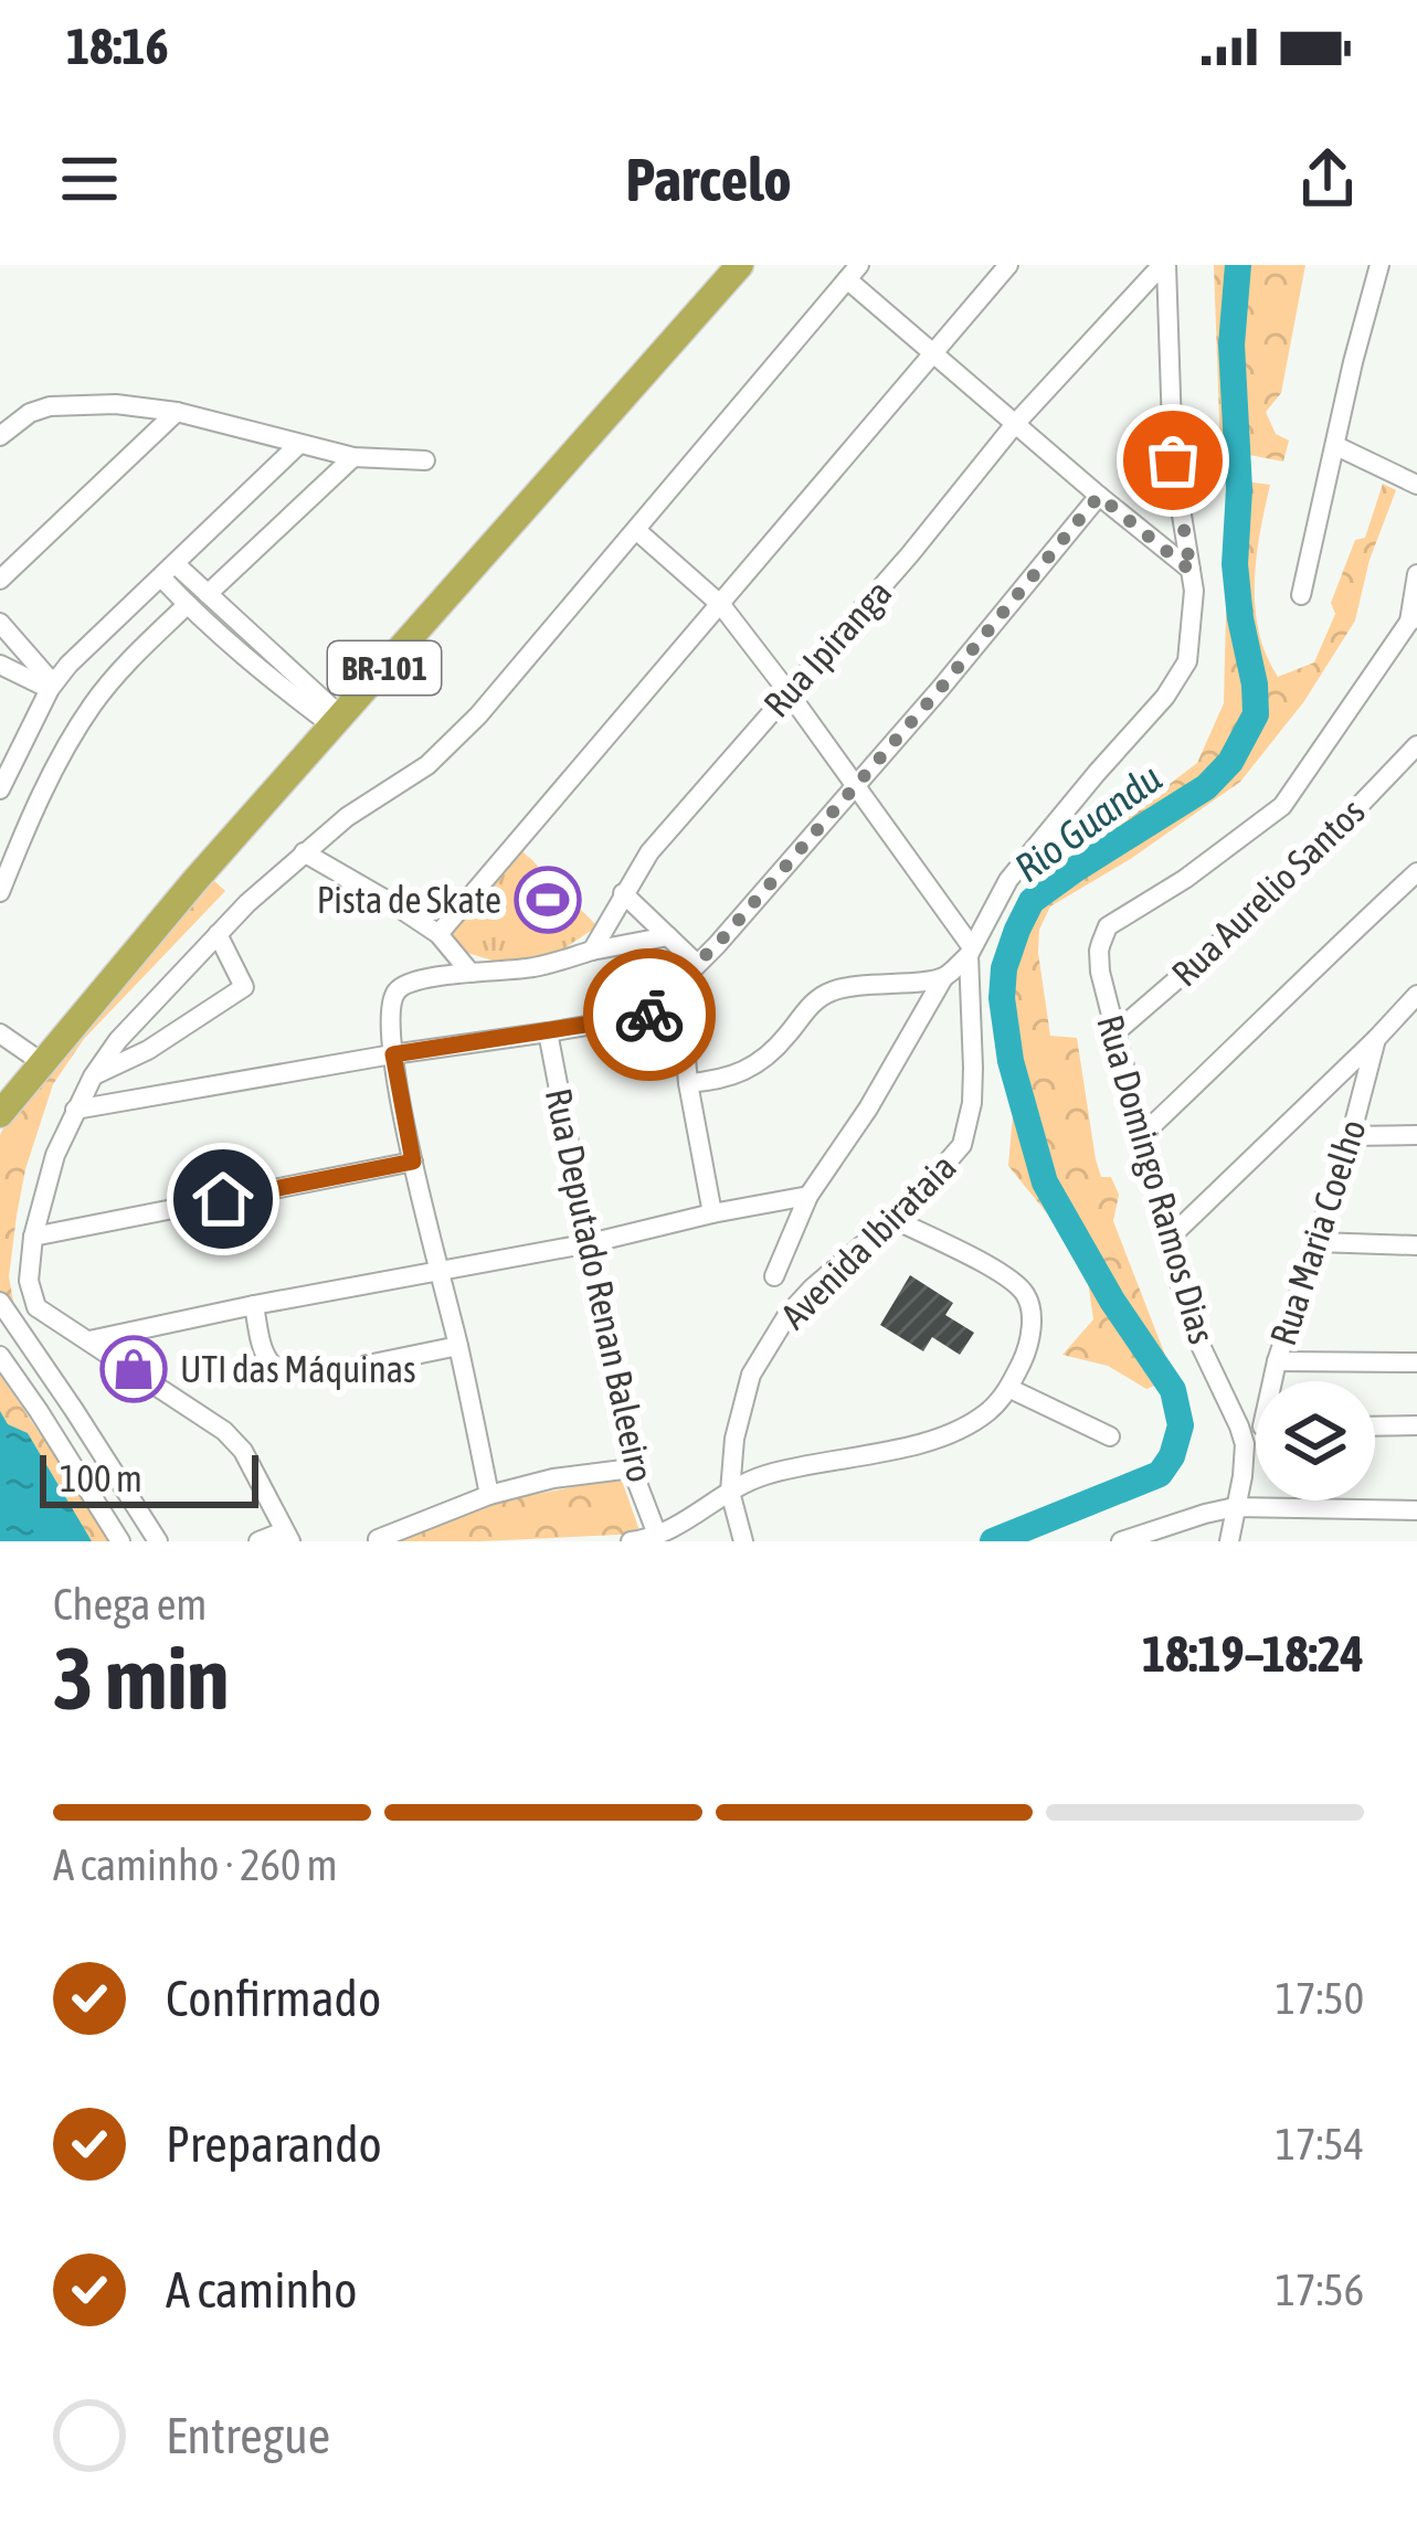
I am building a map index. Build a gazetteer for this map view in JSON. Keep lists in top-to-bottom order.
{
  "streets": {
    "highway": ["BR-101"],
    "street": [
      "Rua Ipiranga",
      "Rua Aurelio Santos",
      "Rua Domingo Ramos Dias",
      "Rua Maria Coelho",
      "Avenida Ibirataia",
      "Rua Deputado Renan Baleeiro"
    ]
  },
  "crossings": [
    ["Rua Aurelio Santos", "Rua Domingo Ramos Dias"]
  ],
  "water": ["Rio Guandu"],
  "places": {
    "sports": ["Pista de Skate"],
    "shop": ["UTI das Máquinas"]
  },
  "scale_bar": "100 m",
  "page": {
    "status": "18:16",
    "header": "Parcelo",
    "scale": "100 m",
    "heading": ["3 min", "Chega em", "18:19–18:24"],
    "bar": "A caminho · 260 m",
    "list": [
      ["Confirmado", "17:50"],
      ["Preparando", "17:54"],
      ["A caminho", "17:56"],
      "Entregue"
    ]
  }
}
